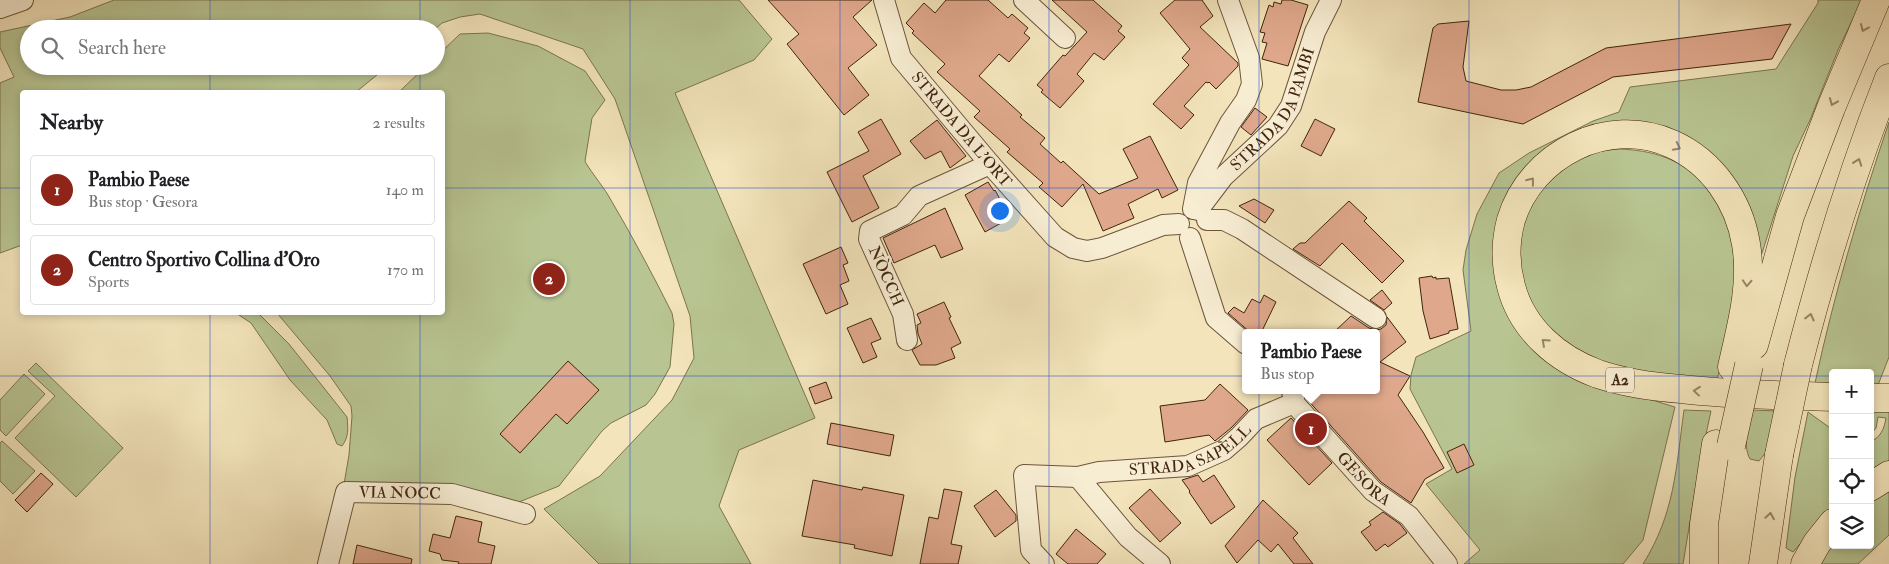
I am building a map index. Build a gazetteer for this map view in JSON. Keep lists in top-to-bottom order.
{
  "streets": {
    "highway": ["A2"],
    "street": [
      "STRADA DA PAMBI",
      "STRADA DA L'ORT",
      "NÒCCH",
      "STRADA SAPÈLL",
      "GESORA",
      "VIA NOCC"
    ]
  },
  "crossings": [
    ["STRADA DA PAMBI", "STRADA DA L'ORT"],
    ["STRADA DA L'ORT", "NÒCCH"],
    ["STRADA SAPÈLL", "GESORA"]
  ],
  "page": {
    "search": "Search here",
    "heading": ["Nearby", "2 results"],
    "list": [
      {
        "mark": "1",
        "name": "Pambio Paese",
        "note": "Bus stop · Gesora",
        "value": "140 m"
      },
      {
        "mark": "2",
        "name": "Centro Sportivo Collina d'Oro",
        "note": "Sports",
        "value": "170 m"
      }
    ],
    "pins": ["2", "1"],
    "popup": ["Pambio Paese", "Bus stop"],
    "map_buttons": ["+", "−"]
  }
}
